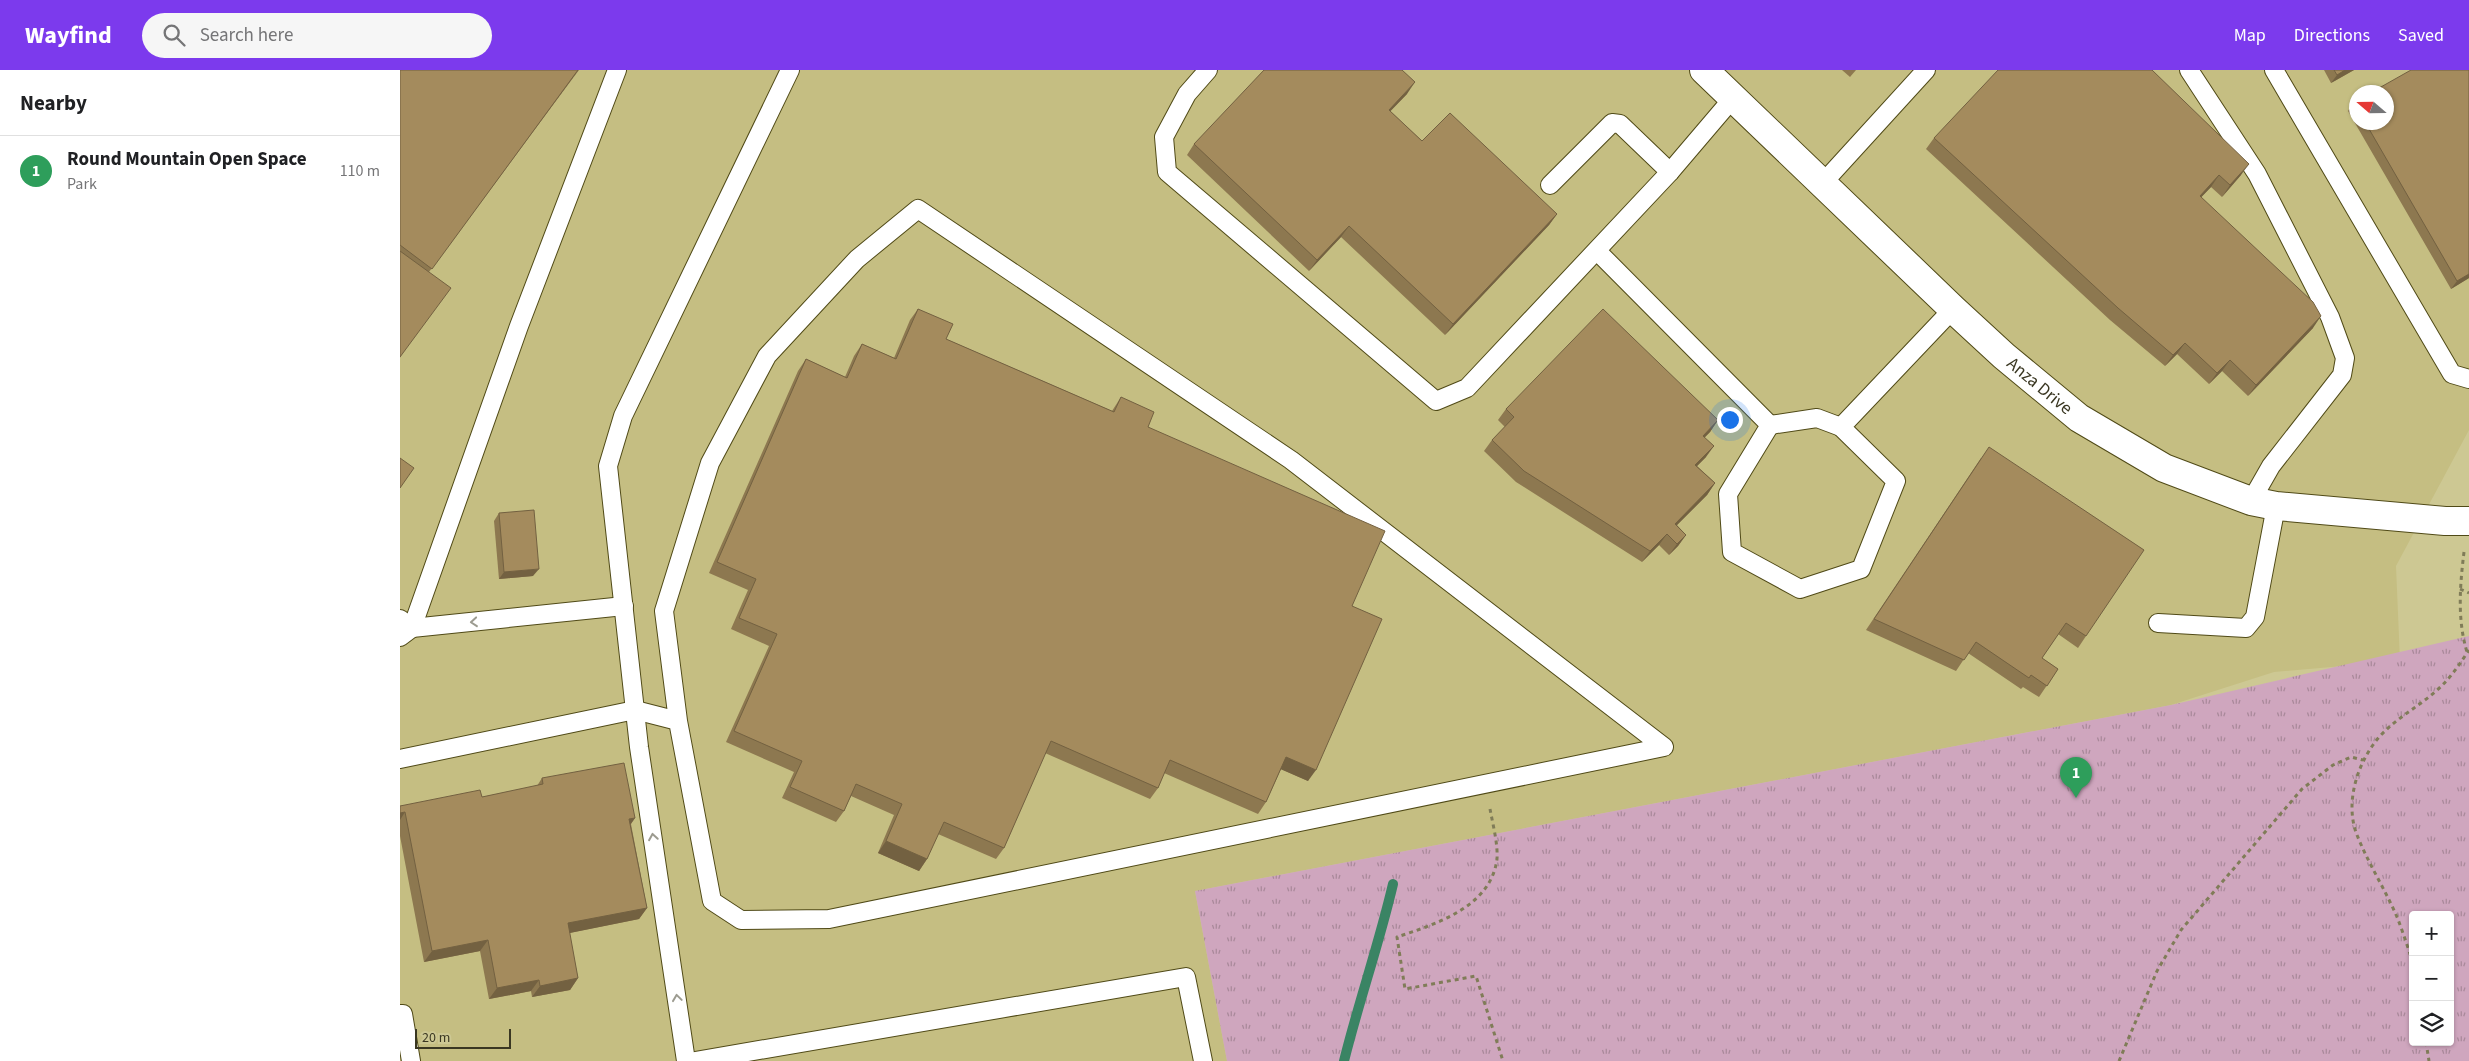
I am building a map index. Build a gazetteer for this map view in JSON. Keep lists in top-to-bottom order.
{
  "streets": {
    "street": ["Anza Drive"]
  },
  "scale_bar": "20 m",
  "north": "left",
  "page": {
    "header": "Wayfind",
    "search": "Search here",
    "nav": ["Map", "Directions", "Saved"],
    "heading": "Nearby",
    "list": [
      {
        "mark": "1",
        "name": "Round Mountain Open Space",
        "note": "Park",
        "value": "110 m"
      }
    ],
    "pins": "1",
    "map_buttons": ["+", "−"],
    "scale": "20 m"
  }
}
